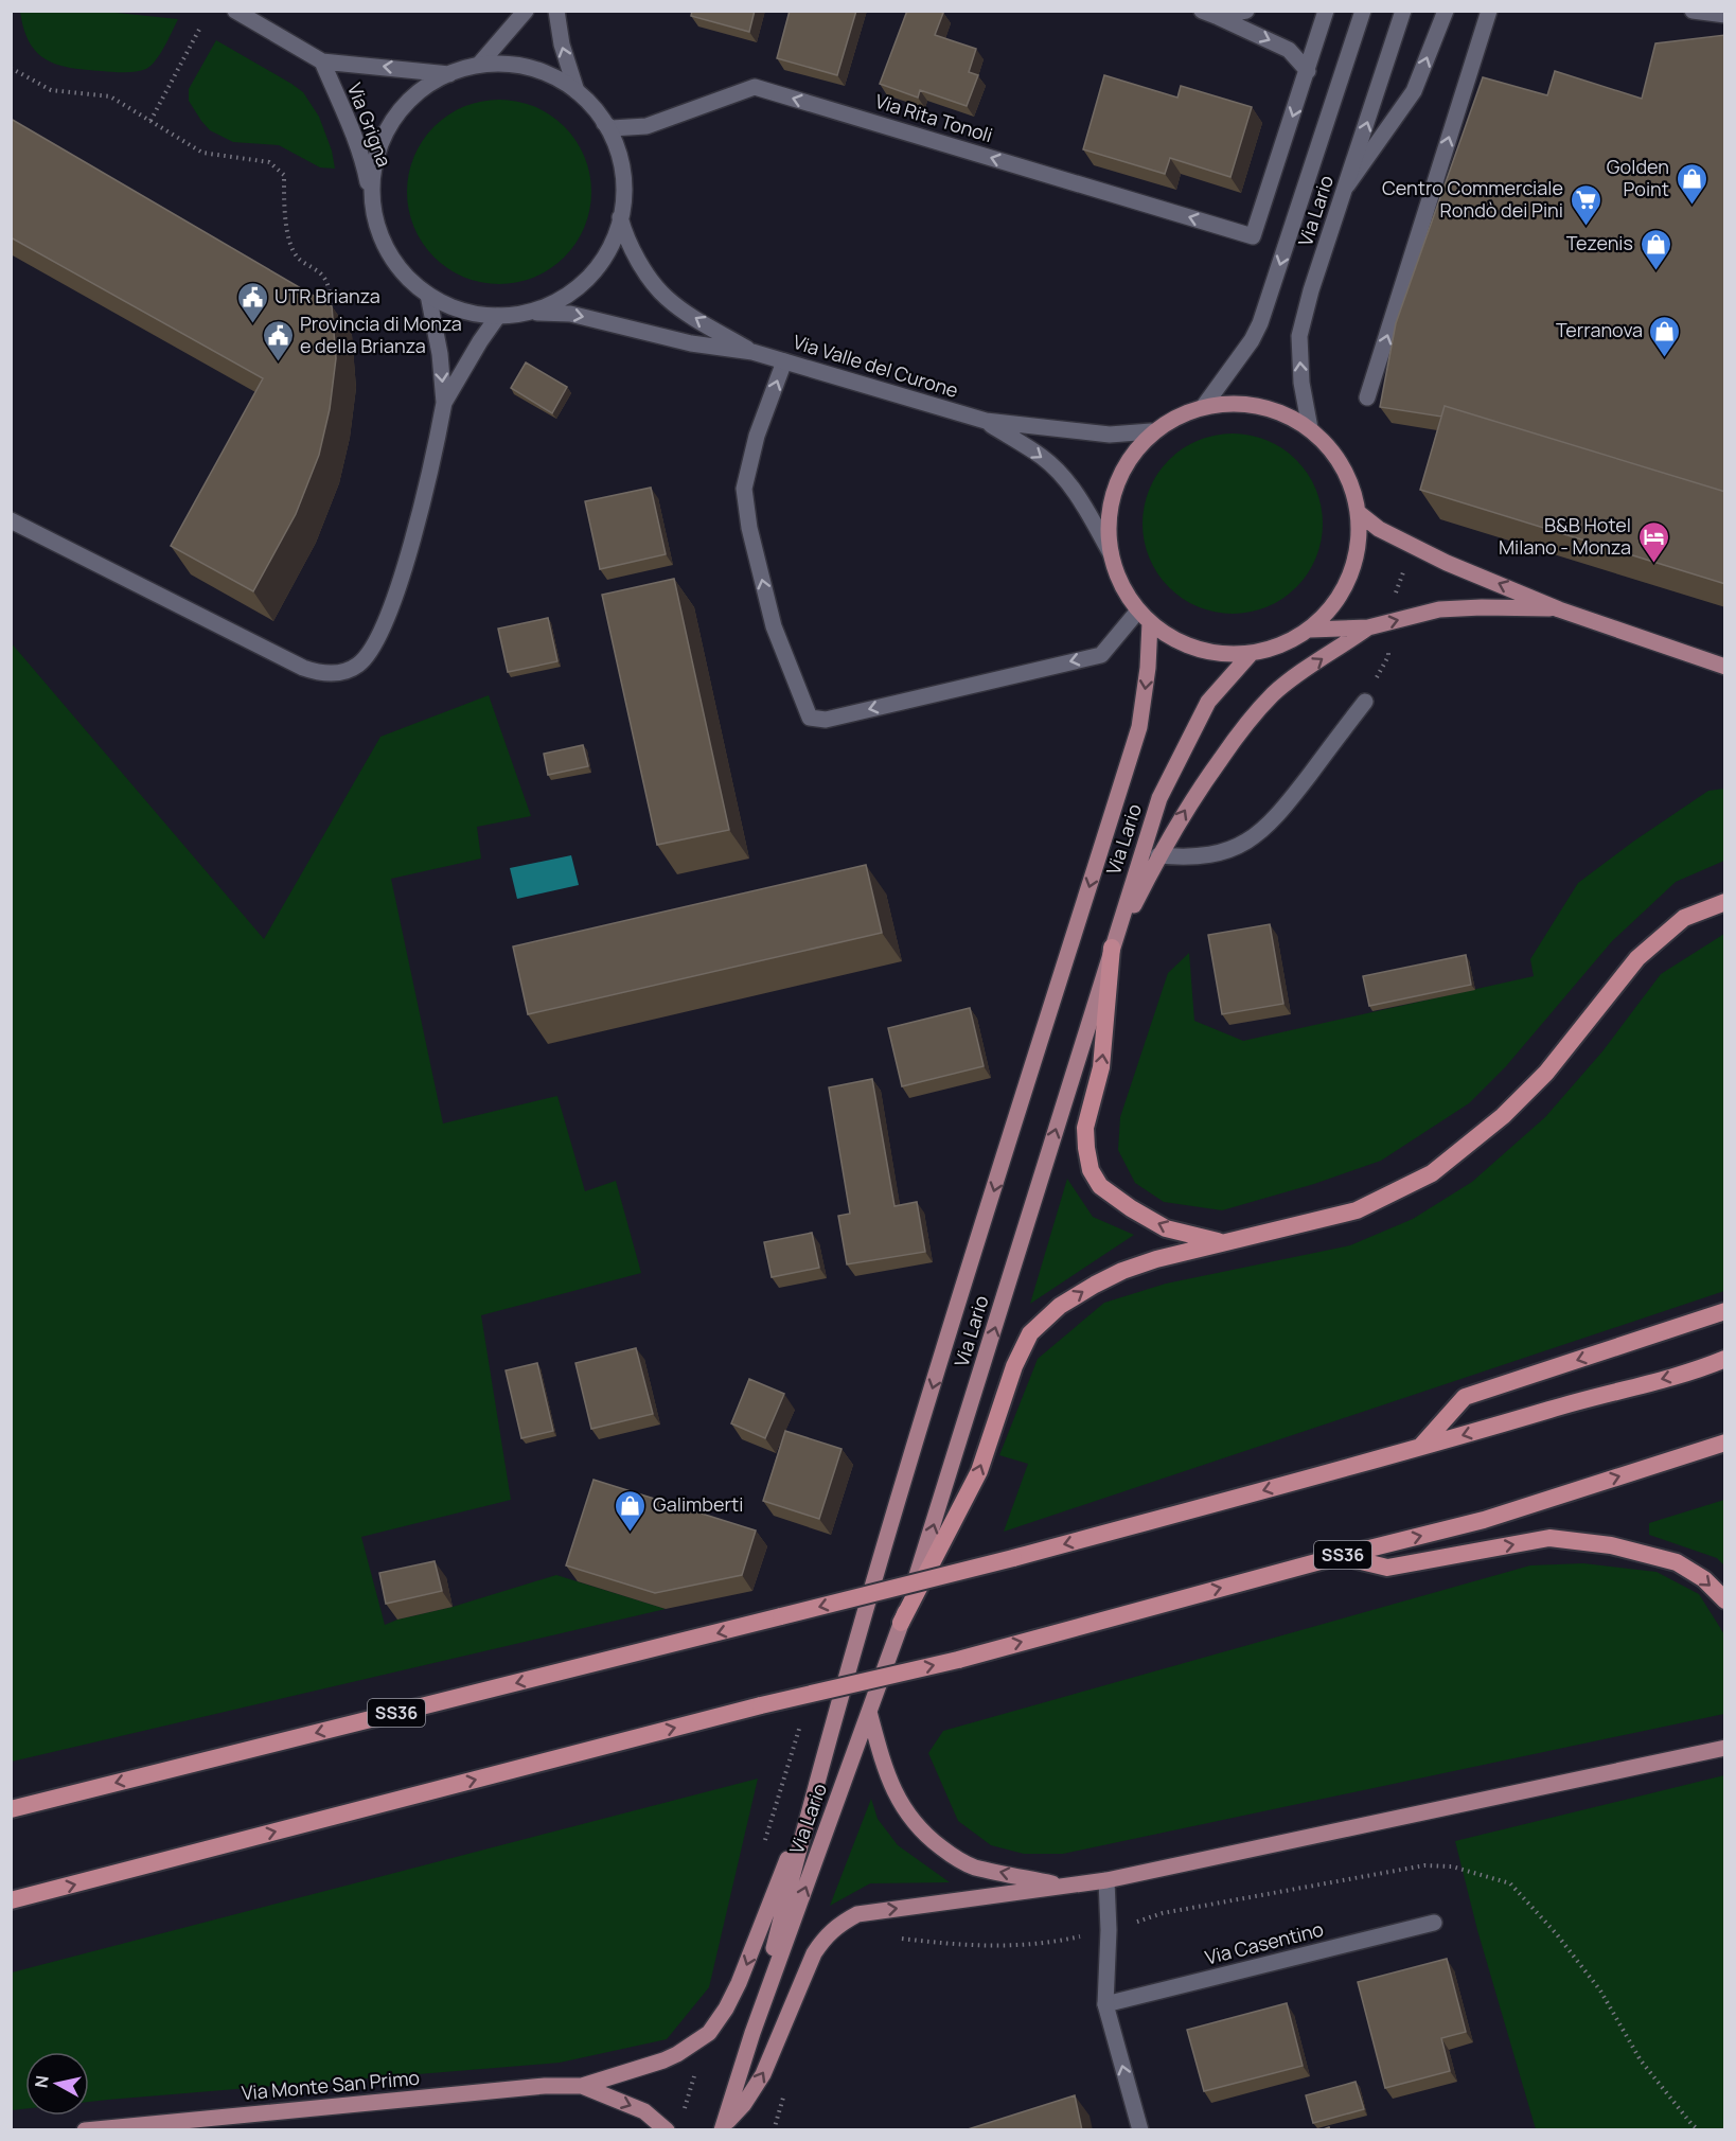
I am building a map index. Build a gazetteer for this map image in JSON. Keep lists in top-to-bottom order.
{
  "streets": {
    "highway": ["SS36"],
    "main road": ["Via Lario", "Via Monte San Primo"],
    "street": [
      "Via Rita Tonoli",
      "Via Grigna",
      "Via Valle del Curone",
      "Via Casentino"
    ]
  },
  "one_way": ["Via Rita Tonoli"],
  "places": {
    "shop": [
      "Golden Point",
      "Tezenis",
      "Terranova",
      "Galimberti"
    ],
    "supermarket": ["Centro Commerciale Rondò dei Pini"],
    "public building": ["UTR Brianza", "Provincia di Monza e della Brianza"],
    "hotel": ["B&B Hotel Milano - Monza"]
  },
  "north": "left"
}
